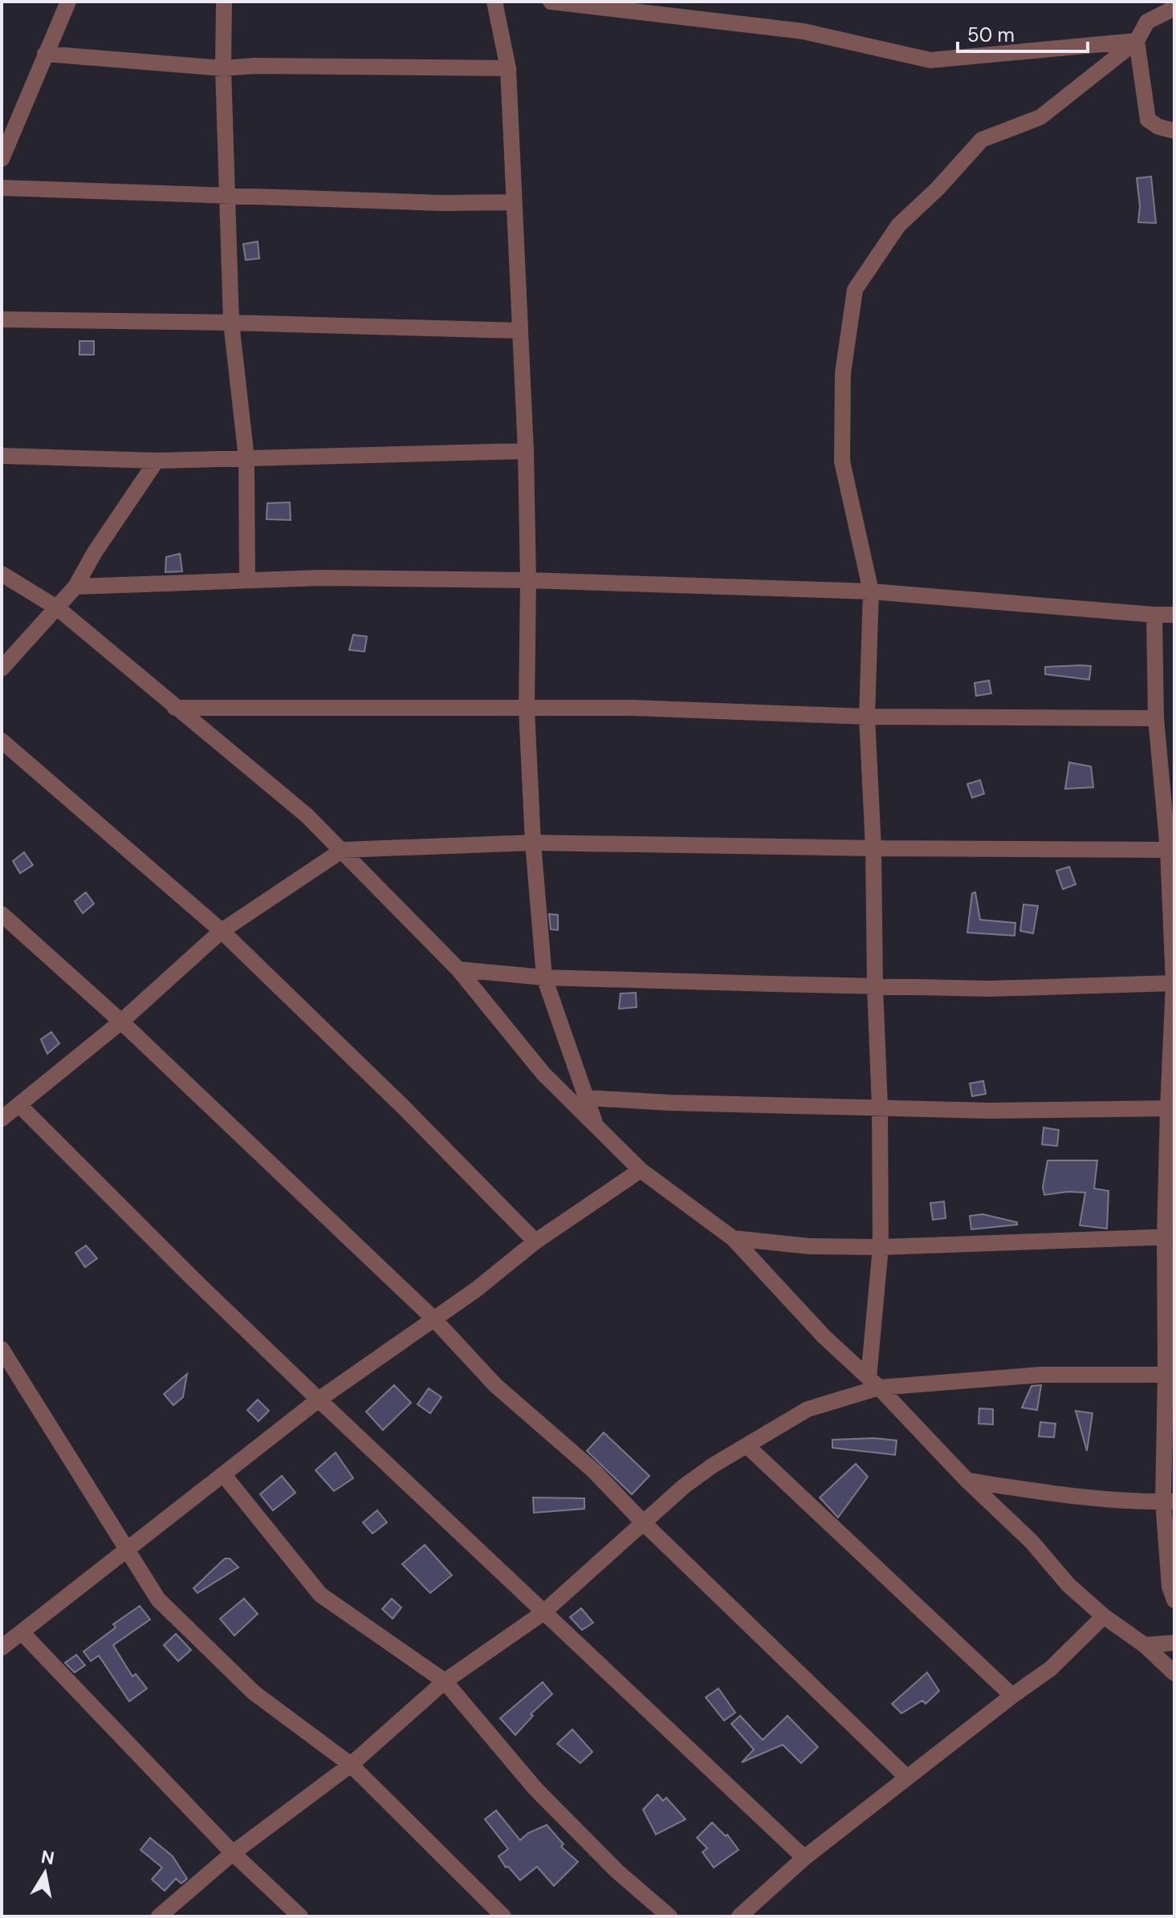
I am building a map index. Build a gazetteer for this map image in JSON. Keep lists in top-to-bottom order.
{
  "scale_bar": "50 m",
  "north": "top"
}
